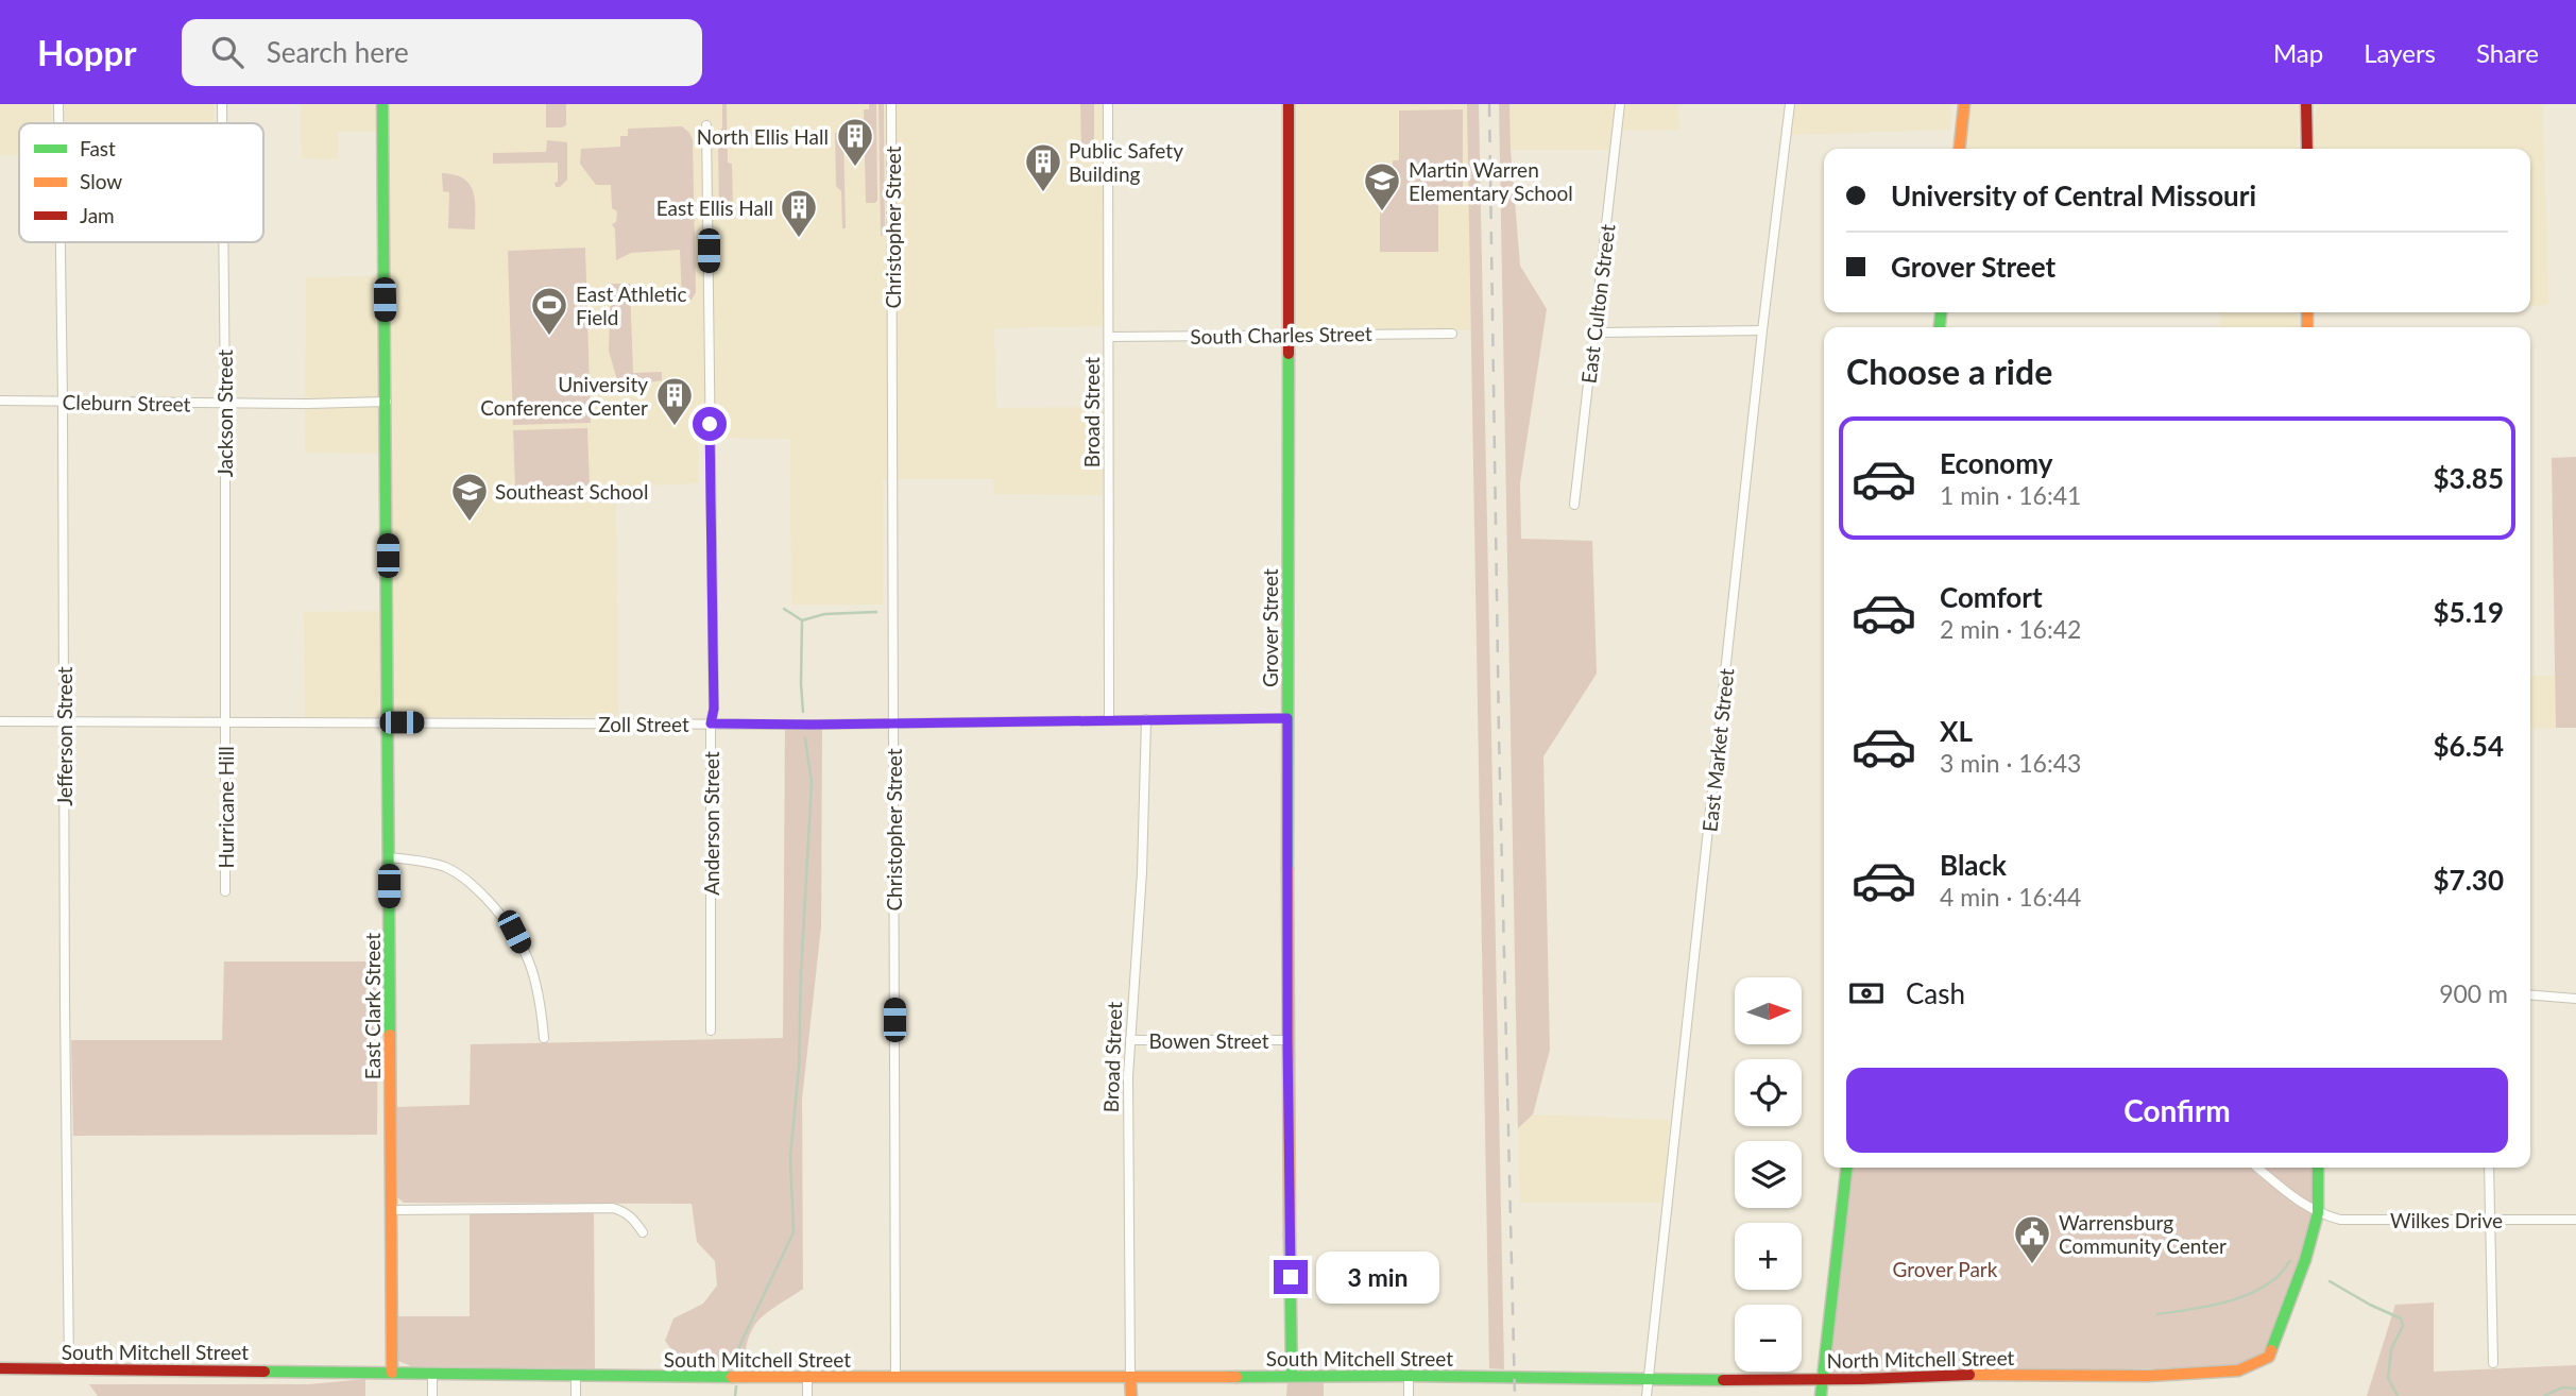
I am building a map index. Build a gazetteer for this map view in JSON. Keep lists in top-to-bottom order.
{
  "streets": {
    "street": [
      "Christopher Street",
      "East Culton Street",
      "South Charles Street",
      "Cleburn Street",
      "Broad Street",
      "Jackson Street",
      "Grover Street",
      "Zoll Street",
      "Jefferson Street",
      "East Market Street",
      "Hurricane Hill",
      "Anderson Street",
      "East Clark Street",
      "Bowen Street",
      "Wilkes Drive",
      "South Mitchell Street",
      "North Mitchell Street"
    ]
  },
  "crossings": [
    ["Christopher Street", "Zoll Street"],
    ["Christopher Street", "South Mitchell Street"],
    ["South Charles Street", "Broad Street"],
    ["South Charles Street", "Grover Street"],
    ["Cleburn Street", "Jackson Street"],
    ["Cleburn Street", "Jefferson Street"],
    ["Cleburn Street", "East Clark Street"],
    ["Broad Street", "Zoll Street"],
    ["Broad Street", "Bowen Street"],
    ["Broad Street", "South Mitchell Street"],
    ["Jackson Street", "Zoll Street"],
    ["Jackson Street", "Hurricane Hill"],
    ["Grover Street", "Zoll Street"],
    ["Grover Street", "Bowen Street"],
    ["Grover Street", "South Mitchell Street"],
    ["Zoll Street", "Jefferson Street"],
    ["Zoll Street", "Hurricane Hill"],
    ["Zoll Street", "Anderson Street"],
    ["Zoll Street", "East Clark Street"],
    ["Jefferson Street", "South Mitchell Street"],
    ["East Market Street", "North Mitchell Street"],
    ["East Clark Street", "South Mitchell Street"],
    ["Wilkes Drive", "North Mitchell Street"],
    ["South Mitchell Street", "North Mitchell Street"]
  ],
  "parks": ["Grover Park"],
  "places": {
    "building": [
      "North Ellis Hall",
      "Public Safety Building",
      "East Ellis Hall",
      "University Conference Center"
    ],
    "school or university": ["Martin Warren Elementary School", "Southeast School"],
    "sports": ["East Athletic Field"],
    "public building": ["Warrensburg Community Center"]
  },
  "legend": ["Fast", "Slow", "Jam"],
  "north": "right",
  "page": {
    "header": "Hoppr",
    "search": "Search here",
    "nav": ["Map", "Layers", "Share"],
    "banner": ["University of Central Missouri", "Grover Street"],
    "heading": "Choose a ride",
    "list": [
      {
        "name": "Economy",
        "note": "1 min · 16:41",
        "value": "$3.85"
      },
      {
        "name": "Comfort",
        "note": "2 min · 16:42",
        "value": "$5.19"
      },
      {
        "name": "XL",
        "note": "3 min · 16:43",
        "value": "$6.54"
      },
      {
        "name": "Black",
        "note": "4 min · 16:44",
        "value": "$7.30"
      }
    ],
    "pay": ["Cash", "900 m"],
    "map_buttons": ["+", "−"],
    "buttons": "Confirm",
    "bubble": "3 min"
  }
}
